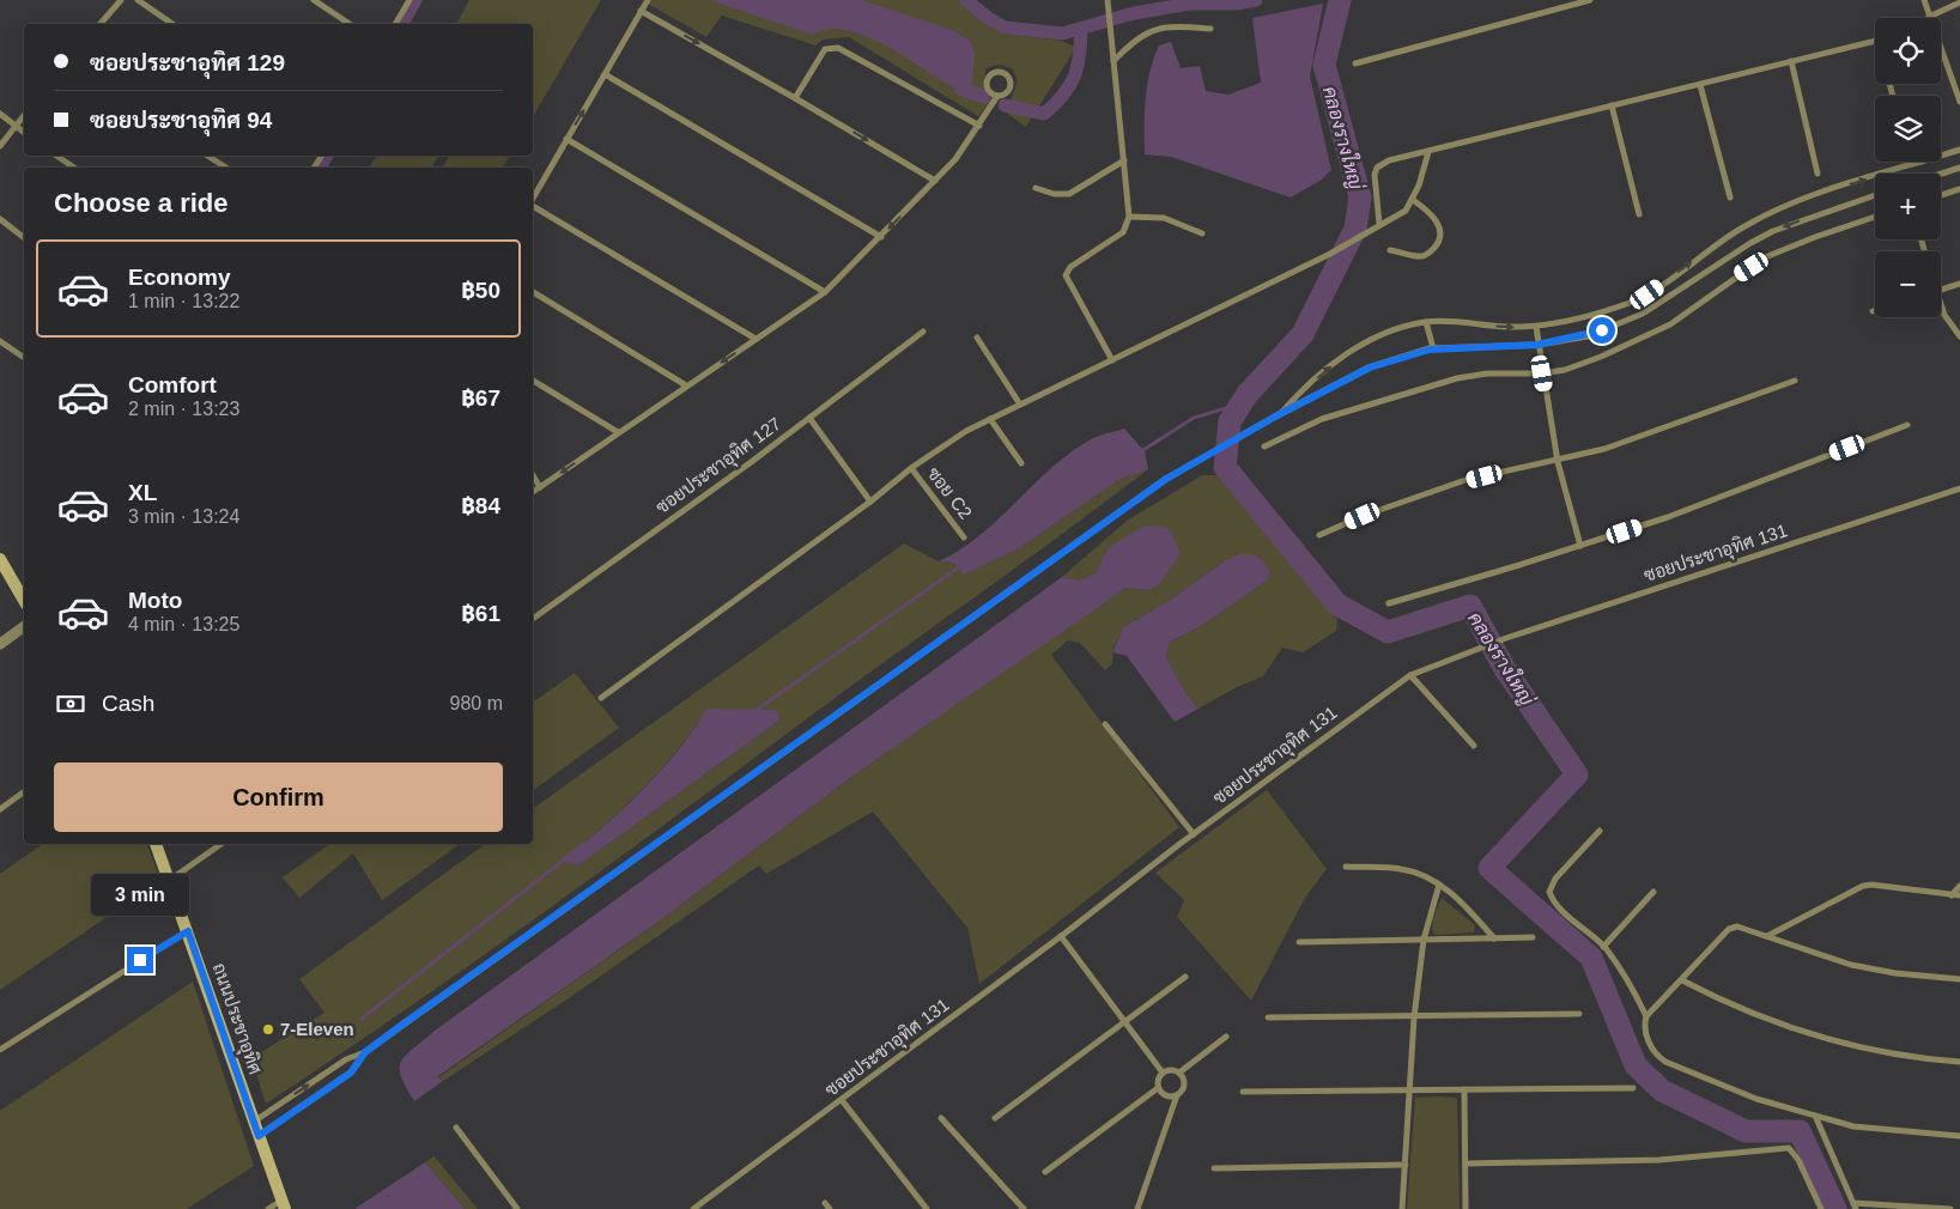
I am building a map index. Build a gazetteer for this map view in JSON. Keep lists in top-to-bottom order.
{
  "streets": {
    "main road": ["ถนนประชาอุทิศ"],
    "street": ["ซอยประชาอุทิศ 127", "ซอย C2", "ซอยประชาอุทิศ 131"]
  },
  "water": ["คลองรางใหญ่"],
  "places": ["7-Eleven"],
  "page": {
    "map_buttons": ["+", "−"],
    "banner": ["ซอยประชาอุทิศ 129", "ซอยประชาอุทิศ 94"],
    "heading": "Choose a ride",
    "list": [
      {
        "name": "Economy",
        "note": "1 min · 13:22",
        "value": "฿50"
      },
      {
        "name": "Comfort",
        "note": "2 min · 13:23",
        "value": "฿67"
      },
      {
        "name": "XL",
        "note": "3 min · 13:24",
        "value": "฿84"
      },
      {
        "name": "Moto",
        "note": "4 min · 13:25",
        "value": "฿61"
      }
    ],
    "pay": ["Cash", "980 m"],
    "buttons": "Confirm",
    "bubble": "3 min"
  }
}
